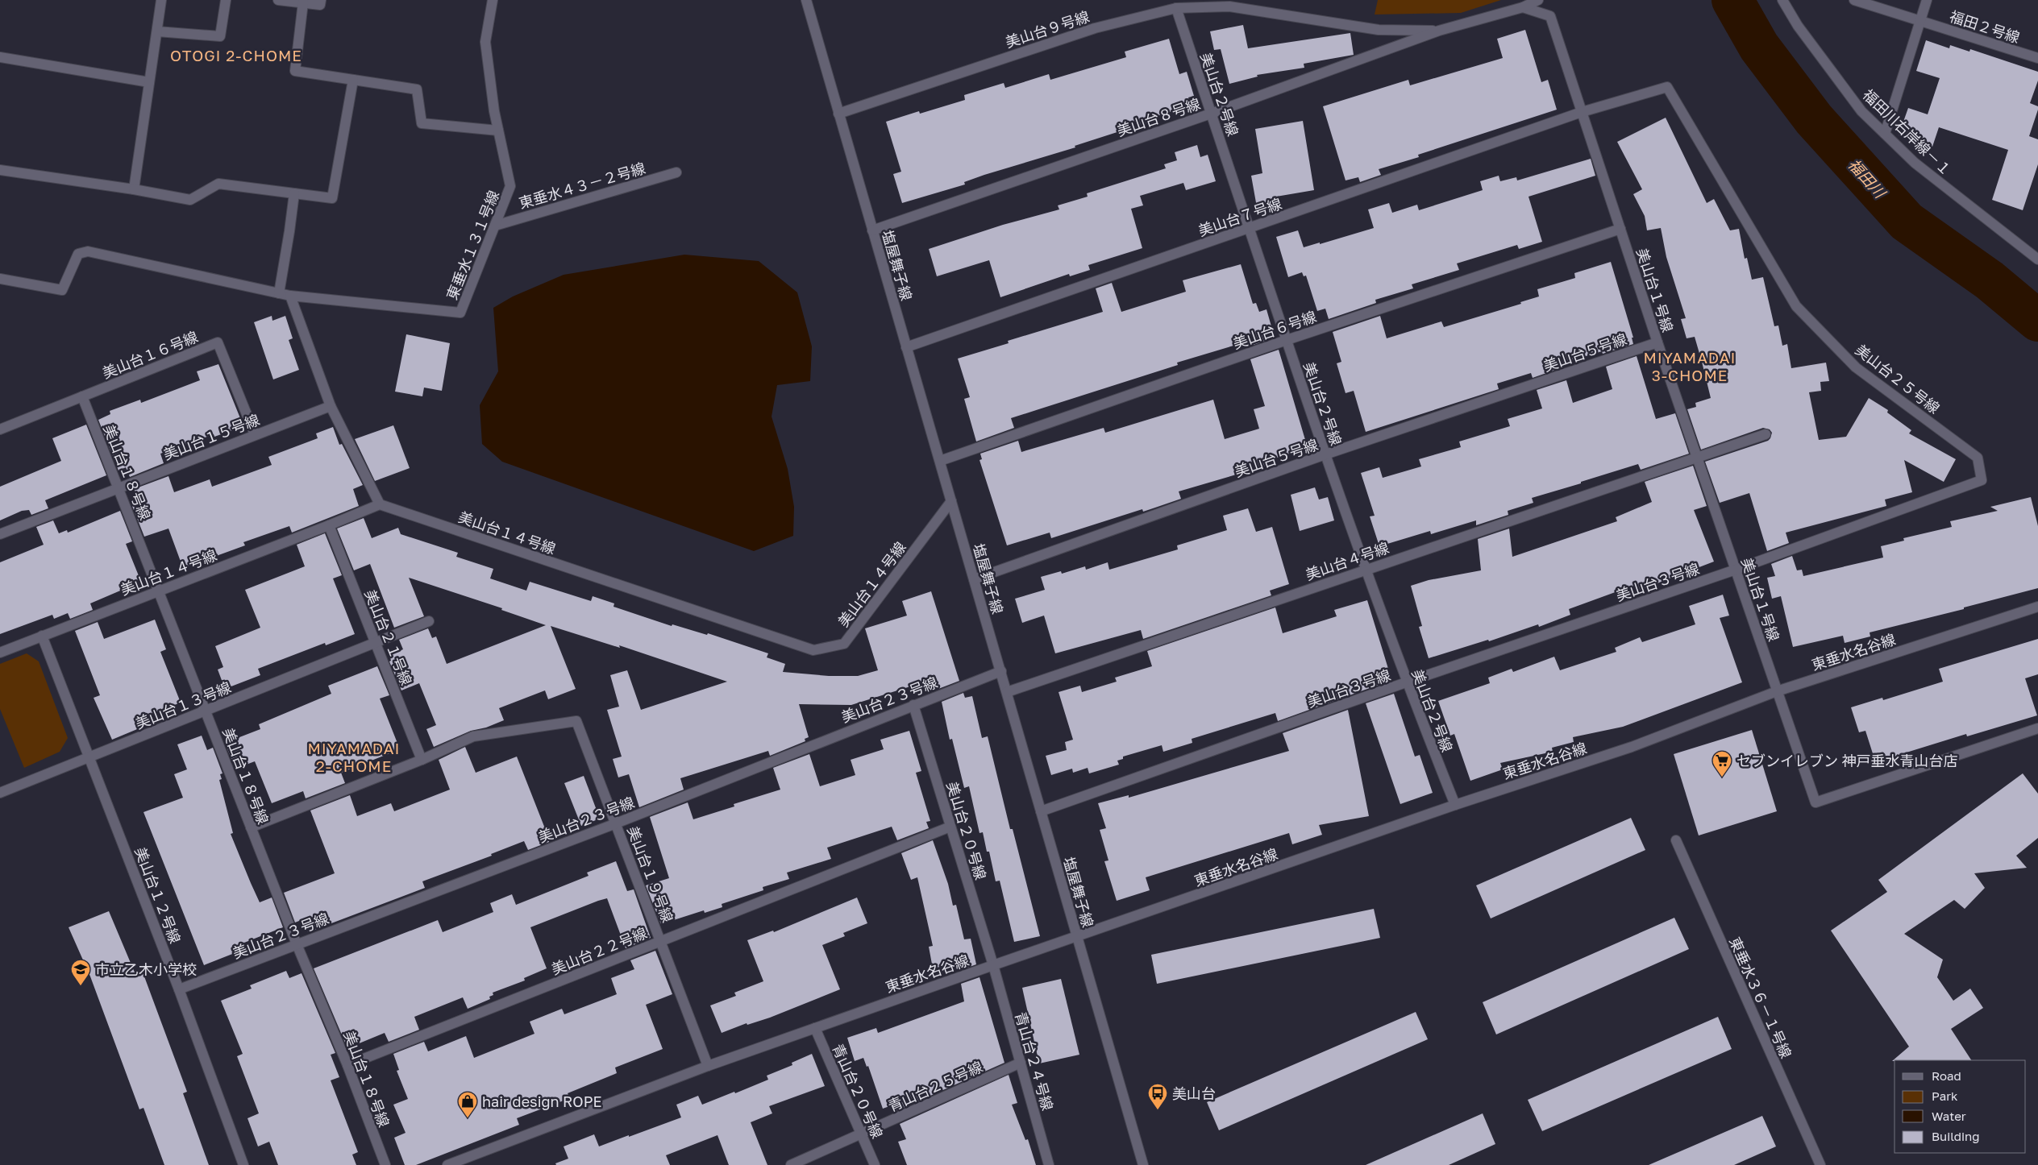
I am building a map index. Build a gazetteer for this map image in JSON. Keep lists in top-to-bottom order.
{
  "streets": {
    "street": [
      "福田２号線",
      "美山台９号線",
      "美山台２号線",
      "美山台８号線",
      "福田川右岸線－１",
      "東垂水４３－２号線",
      "美山台７号線",
      "東垂水１３１号線",
      "塩屋舞子線",
      "美山台１号線",
      "美山台６号線",
      "美山台５号線",
      "美山台１６号線",
      "美山台２５号線",
      "美山台１５号線",
      "美山台１８号線",
      "美山台１４号線",
      "美山台４号線",
      "美山台３号線",
      "美山台２１号線",
      "東垂水名谷線",
      "美山台２３号線",
      "美山台１３号線",
      "美山台２０号線",
      "美山台１９号線",
      "美山台１２号線",
      "美山台２２号線",
      "東垂水３６－１号線",
      "青山台２４号線",
      "青山台２５号線",
      "青山台２０号線"
    ]
  },
  "crossings": [
    ["美山台９号線", "美山台２号線"],
    ["美山台９号線", "美山台８号線"],
    ["美山台９号線", "塩屋舞子線"],
    ["美山台２号線", "美山台８号線"],
    ["美山台２号線", "美山台７号線"],
    ["美山台２号線", "美山台６号線"],
    ["美山台２号線", "美山台５号線"],
    ["美山台２号線", "美山台４号線"],
    ["美山台２号線", "美山台３号線"],
    ["美山台２号線", "東垂水名谷線"],
    ["美山台８号線", "塩屋舞子線"],
    ["美山台８号線", "美山台１号線"],
    ["東垂水４３－２号線", "東垂水１３１号線"],
    ["美山台７号線", "塩屋舞子線"],
    ["美山台７号線", "美山台１号線"],
    ["美山台７号線", "美山台２５号線"],
    ["塩屋舞子線", "美山台６号線"],
    ["塩屋舞子線", "美山台５号線"],
    ["塩屋舞子線", "美山台１４号線"],
    ["塩屋舞子線", "美山台４号線"],
    ["塩屋舞子線", "美山台３号線"],
    ["塩屋舞子線", "東垂水名谷線"],
    ["塩屋舞子線", "美山台２３号線"],
    ["美山台１号線", "美山台６号線"],
    ["美山台１号線", "美山台５号線"],
    ["美山台１号線", "美山台２５号線"],
    ["美山台１号線", "美山台４号線"],
    ["美山台１号線", "美山台３号線"],
    ["美山台１号線", "東垂水名谷線"],
    ["美山台１６号線", "美山台１５号線"],
    ["美山台１６号線", "美山台１８号線"],
    ["美山台２５号線", "美山台３号線"],
    ["美山台１５号線", "美山台１８号線"],
    ["美山台１８号線", "美山台１４号線"],
    ["美山台１８号線", "美山台２３号線"],
    ["美山台１８号線", "美山台１３号線"],
    ["美山台１８号線", "美山台１９号線"],
    ["美山台１８号線", "美山台２２号線"],
    ["美山台１４号線", "美山台２１号線"],
    ["美山台１４号線", "美山台１２号線"],
    ["美山台２１号線", "美山台１３号線"],
    ["美山台２１号線", "美山台１９号線"],
    ["東垂水名谷線", "美山台２０号線"],
    ["東垂水名谷線", "美山台１９号線"],
    ["東垂水名谷線", "青山台２４号線"],
    ["東垂水名谷線", "青山台２０号線"],
    ["美山台２３号線", "美山台２０号線"],
    ["美山台２３号線", "美山台１９号線"],
    ["美山台２３号線", "美山台１２号線"],
    ["美山台１３号線", "美山台１２号線"],
    ["美山台２０号線", "美山台２２号線"],
    ["美山台２０号線", "青山台２４号線"],
    ["美山台１９号線", "美山台２２号線"],
    ["青山台２４号線", "青山台２５号線"],
    ["青山台２５号線", "青山台２０号線"]
  ],
  "districts": ["OTOGI 2-CHOME", "MIYAMADAI 3-CHOME", "MIYAMADAI 2-CHOME"],
  "water": ["福田川"],
  "places": {
    "supermarket": ["セブンイレブン 神戸垂水青山台店"],
    "school or university": ["市立乙木小学校"],
    "bus stop": ["美山台"],
    "shop": ["hair design ROPE"]
  },
  "legend": [
    "Road",
    "Park",
    "Water",
    "Building"
  ]
}
